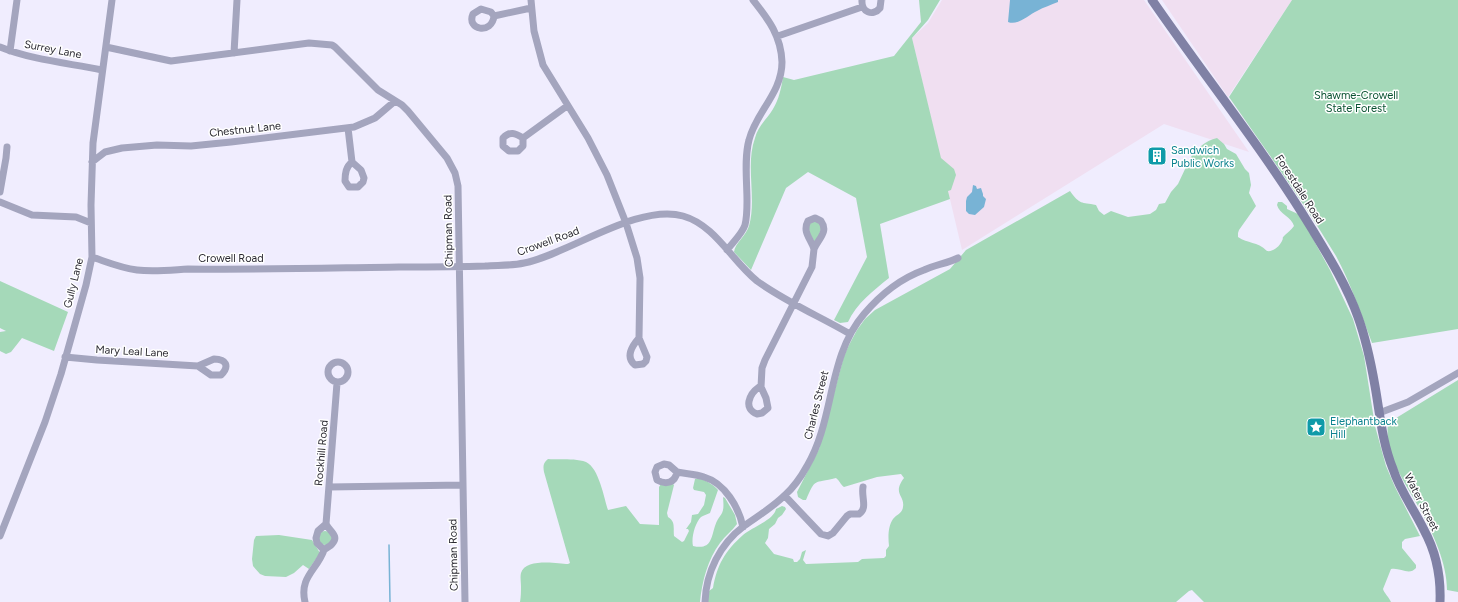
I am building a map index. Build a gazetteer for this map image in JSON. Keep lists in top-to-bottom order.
{
  "streets": {
    "main road": ["Forestdale Road", "Water Street"],
    "street": [
      "Surrey Lane",
      "Chestnut Lane",
      "Chipman Road",
      "Crowell Road",
      "Gully Lane",
      "Mary Leal Lane",
      "Charles Street",
      "Rockhill Road"
    ]
  },
  "crossings": [
    ["Surrey Lane", "Gully Lane"],
    ["Chestnut Lane", "Chipman Road"],
    ["Chestnut Lane", "Gully Lane"],
    ["Forestdale Road", "Water Street"],
    ["Chipman Road", "Crowell Road"],
    ["Chipman Road", "Gully Lane"],
    ["Crowell Road", "Gully Lane"],
    ["Crowell Road", "Charles Street"],
    ["Gully Lane", "Mary Leal Lane"]
  ],
  "parks": ["Shawme-Crowell State Forest"],
  "places": {
    "building": ["Sandwich Public Works"],
    "place": ["Elephantback Hill"]
  }
}
